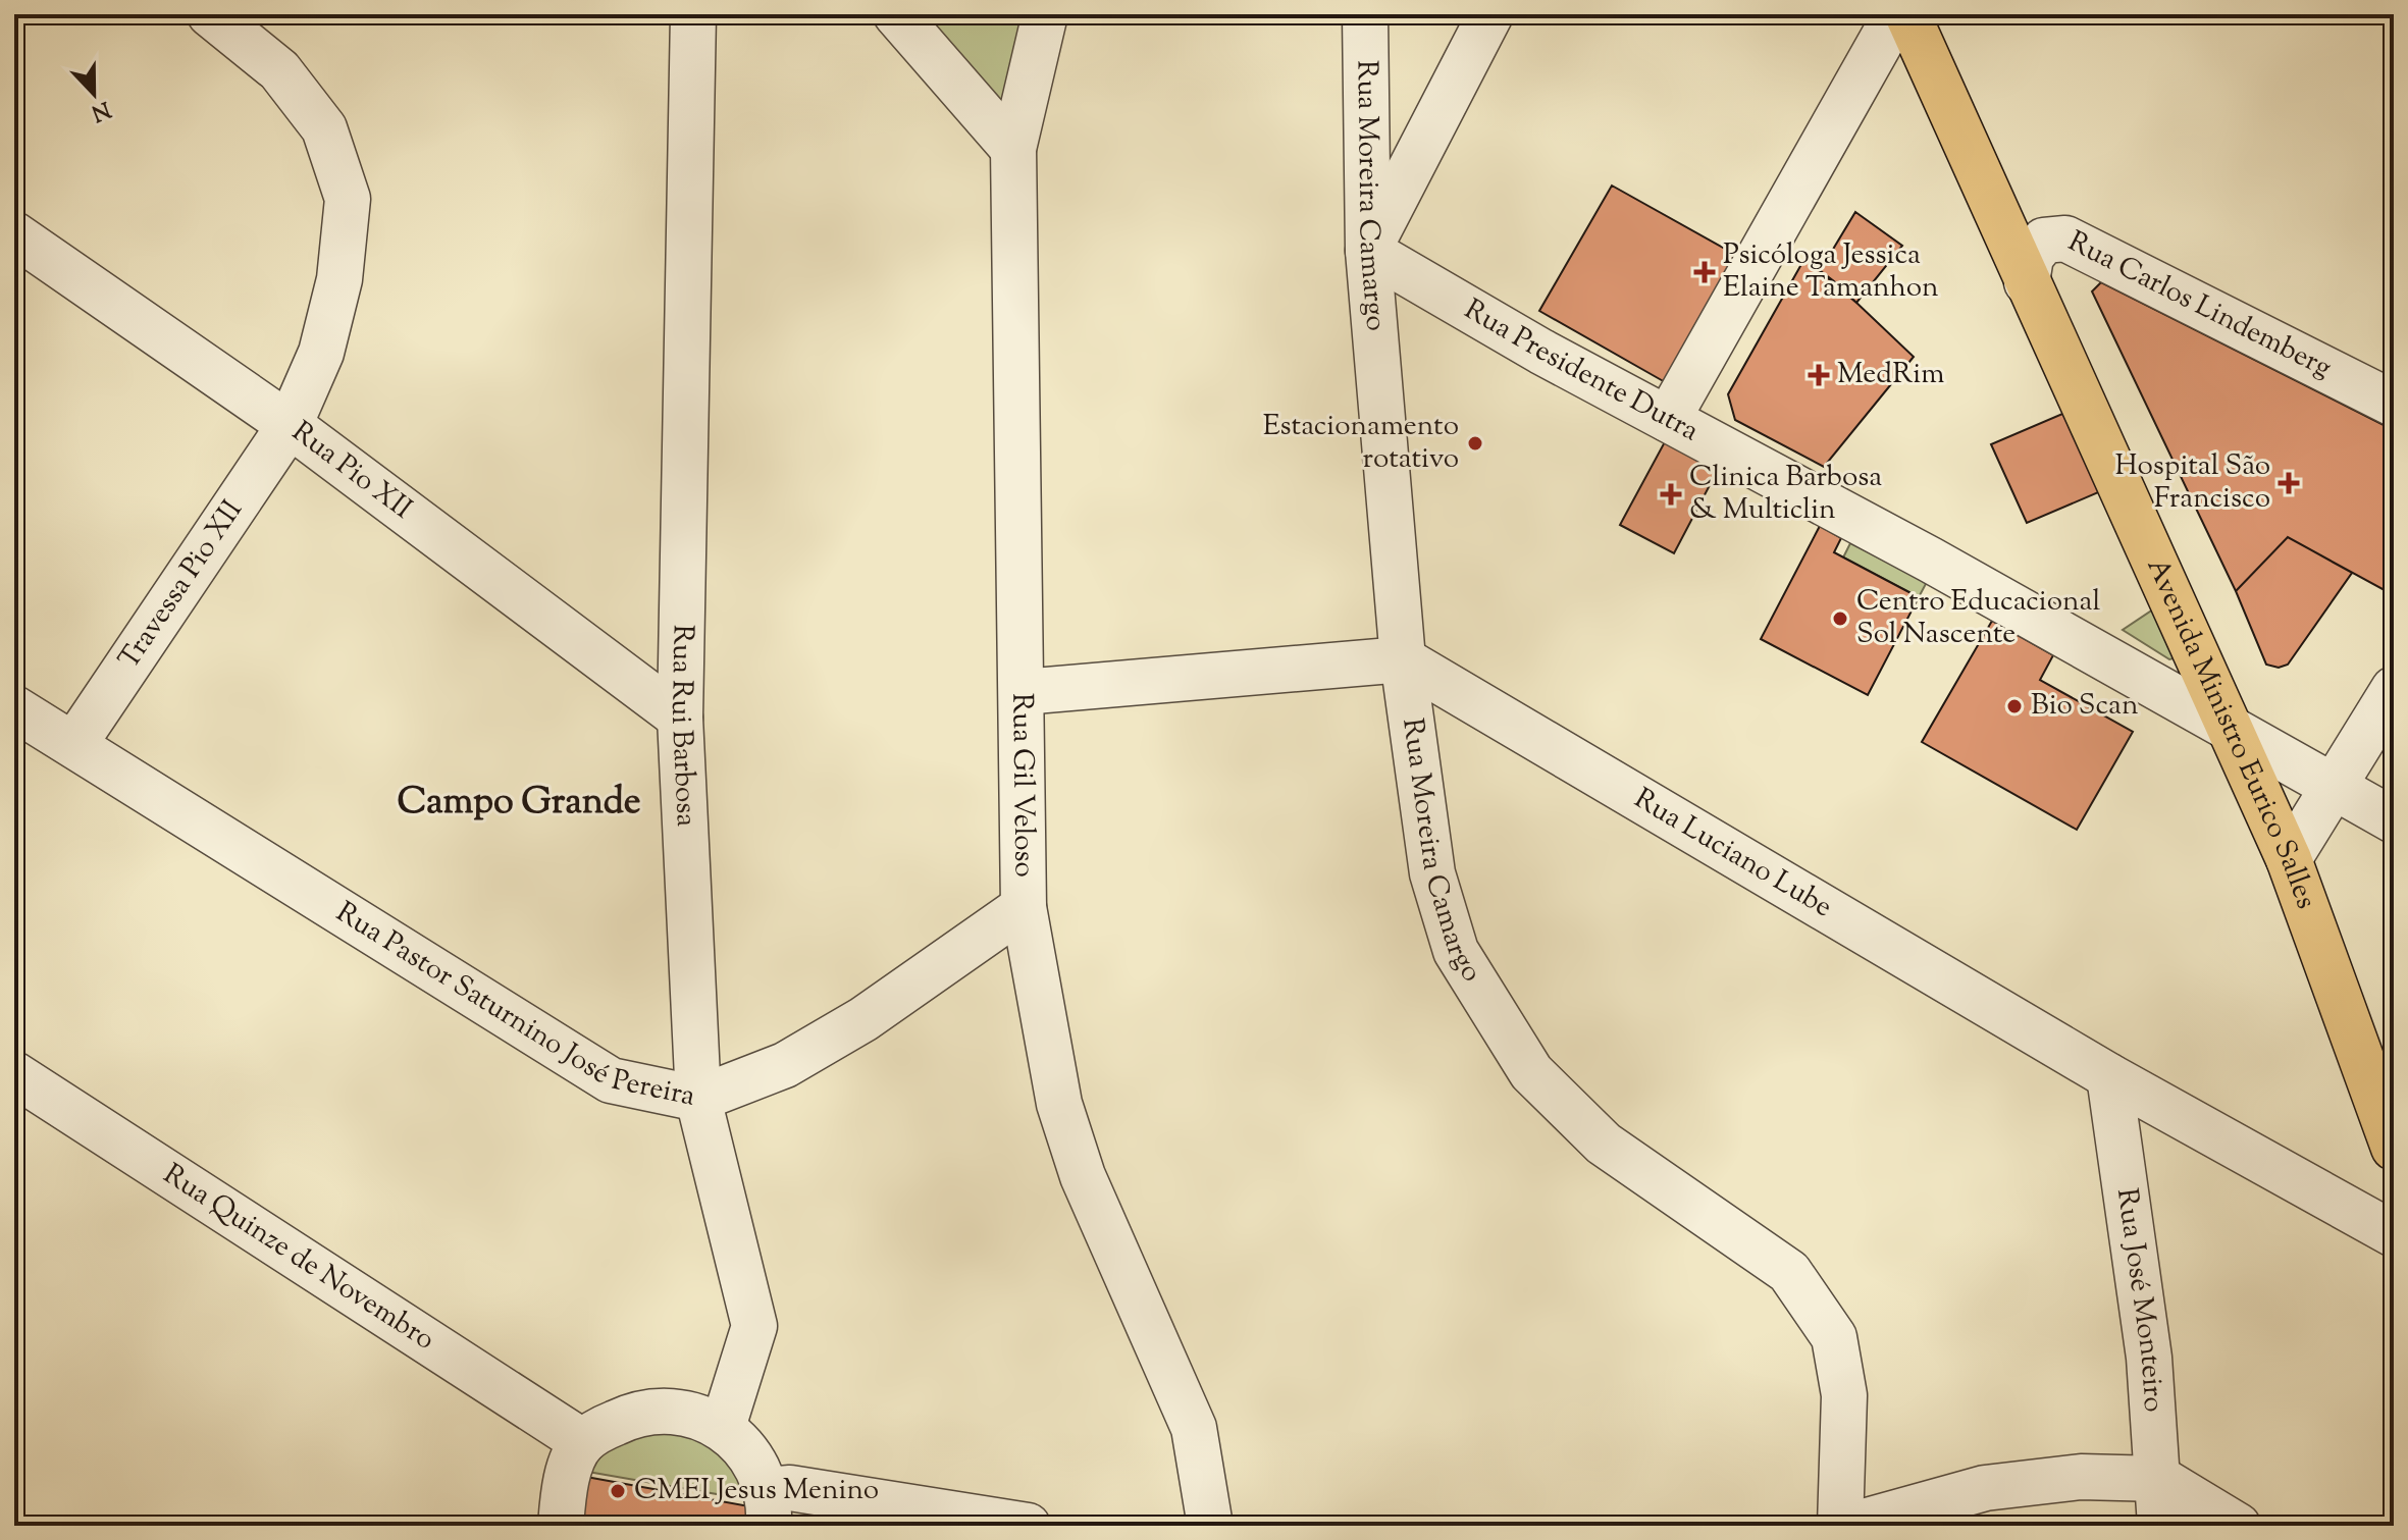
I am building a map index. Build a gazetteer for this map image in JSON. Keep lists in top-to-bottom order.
{
  "streets": {
    "main road": ["Avenida Ministro Eurico Salles"],
    "street": [
      "Rua Moreira Camargo",
      "Rua Carlos Lindemberg",
      "Rua Presidente Dutra",
      "Rua Pio XII",
      "Travessa Pio XII",
      "Rua Rui Barbosa",
      "Rua Gil Veloso",
      "Rua Luciano Lube",
      "Rua Pastor Saturnino José Pereira",
      "Rua Quinze de Novembro",
      "Rua José Monteiro"
    ]
  },
  "crossings": [
    ["Rua Moreira Camargo", "Rua Presidente Dutra"],
    ["Rua Moreira Camargo", "Rua Luciano Lube"],
    ["Rua Carlos Lindemberg", "Avenida Ministro Eurico Salles"],
    ["Rua Presidente Dutra", "Avenida Ministro Eurico Salles"],
    ["Rua Pio XII", "Travessa Pio XII"],
    ["Rua Pio XII", "Rua Rui Barbosa"],
    ["Travessa Pio XII", "Rua Pastor Saturnino José Pereira"],
    ["Rua Rui Barbosa", "Rua Pastor Saturnino José Pereira"],
    ["Rua Gil Veloso", "Rua Pastor Saturnino José Pereira"],
    ["Rua Luciano Lube", "Rua José Monteiro"]
  ],
  "districts": ["Campo Grande"],
  "places": {
    "health": [
      "Psicóloga Jessica Elaine Tamanhon",
      "MedRim",
      "Hospital São Francisco",
      "Clinica Barbosa & Multiclin"
    ],
    "other": [
      "Estacionamento rotativo",
      "Centro Educacional Sol Nascente",
      "Bio Scan",
      "CMEI Jesus Menino"
    ]
  },
  "north": "bottom"
}
